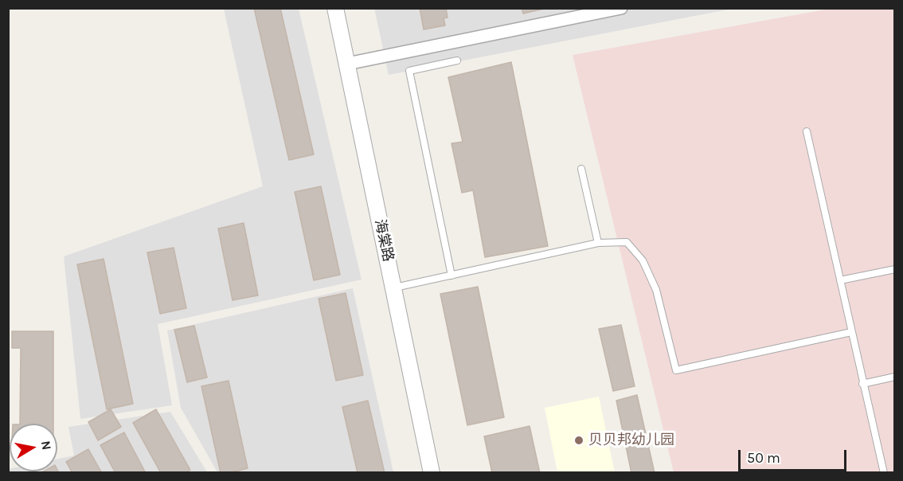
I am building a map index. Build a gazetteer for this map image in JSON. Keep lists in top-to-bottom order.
{
  "streets": {
    "street": ["海棠路"]
  },
  "places": ["贝贝邦幼儿园"],
  "scale_bar": "50 m",
  "north": "right"
}
